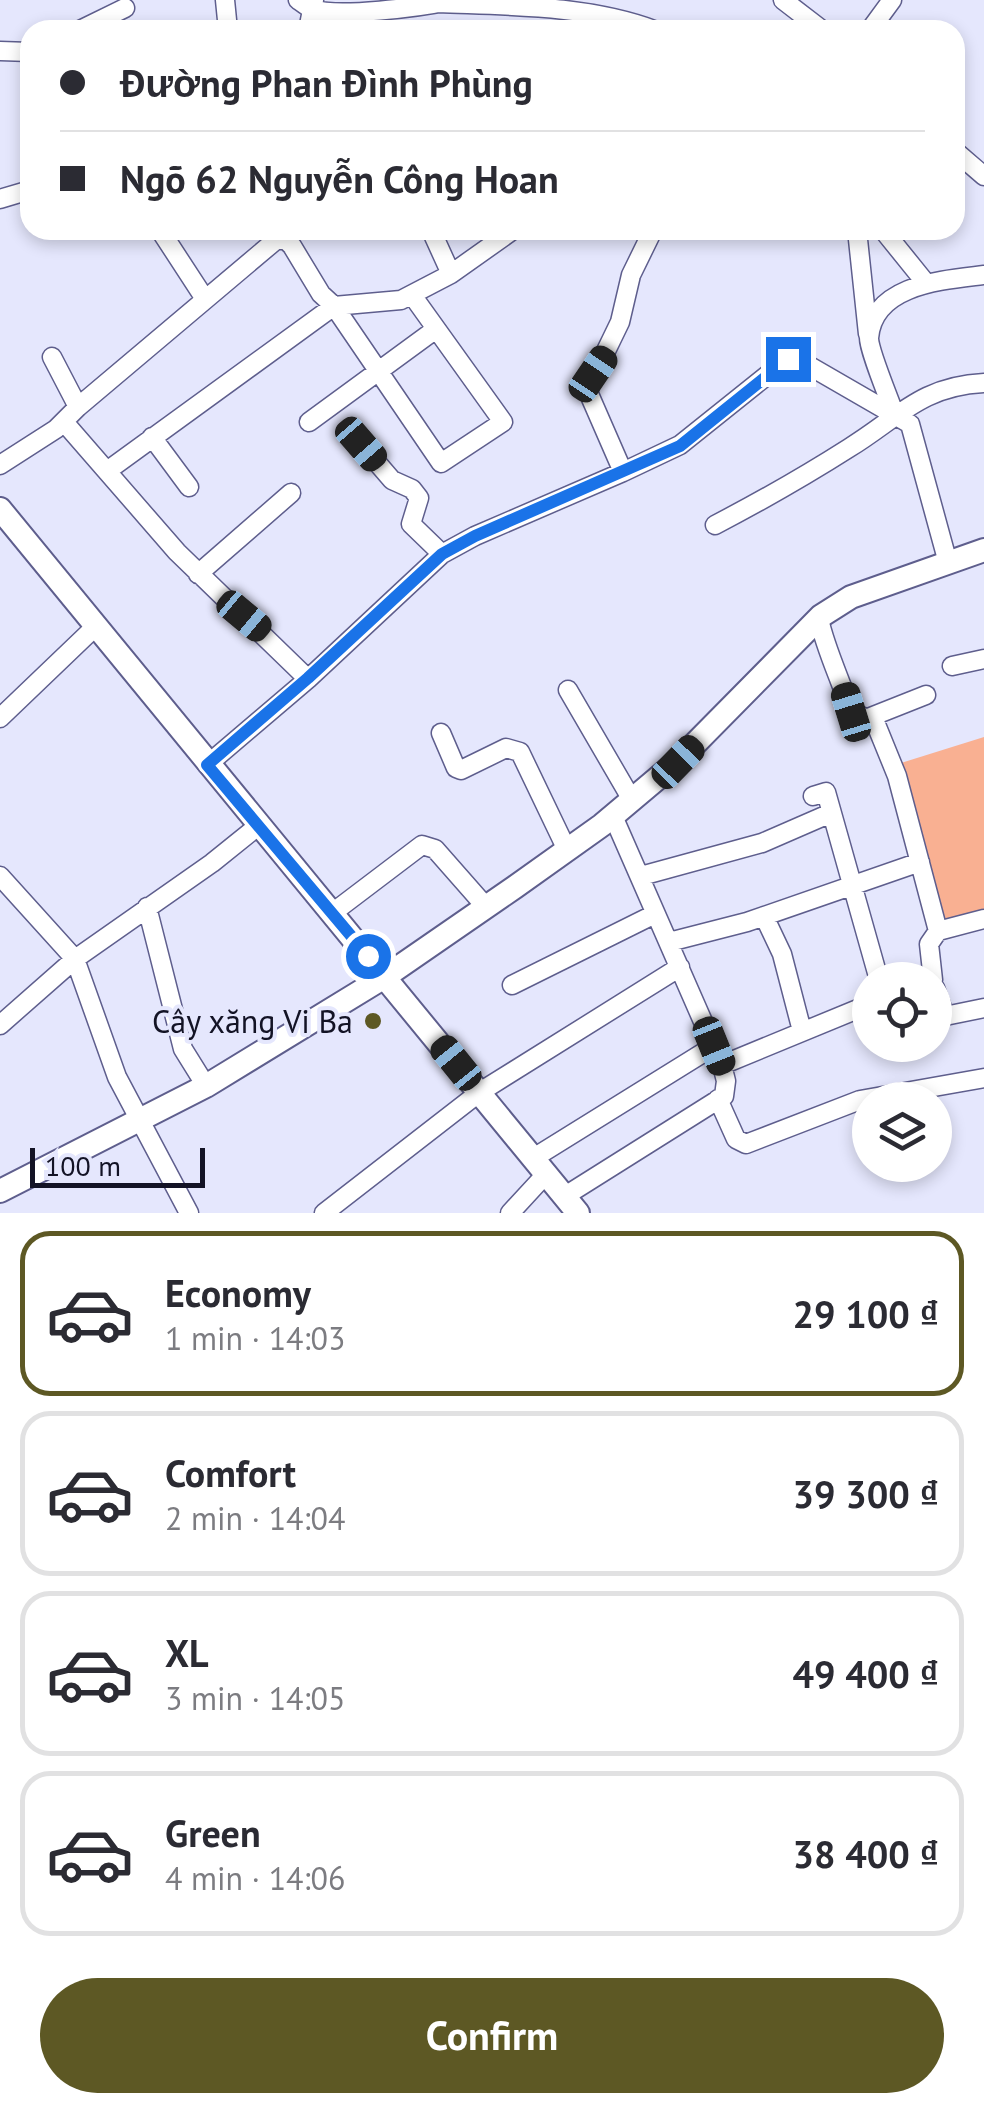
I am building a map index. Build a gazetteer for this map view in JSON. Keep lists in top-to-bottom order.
{
  "places": ["Cây xăng Vi Ba"],
  "scale_bar": "100 m",
  "page": {
    "banner": ["Đường Phan Đình Phùng", "Ngõ 62 Nguyễn Công Hoan"],
    "scale": "100 m",
    "list": [
      {
        "name": "Economy",
        "note": "1 min · 14:03",
        "value": "29 100 ₫"
      },
      {
        "name": "Comfort",
        "note": "2 min · 14:04",
        "value": "39 300 ₫"
      },
      {
        "name": "XL",
        "note": "3 min · 14:05",
        "value": "49 400 ₫"
      },
      {
        "name": "Green",
        "note": "4 min · 14:06",
        "value": "38 400 ₫"
      }
    ],
    "buttons": "Confirm"
  }
}
